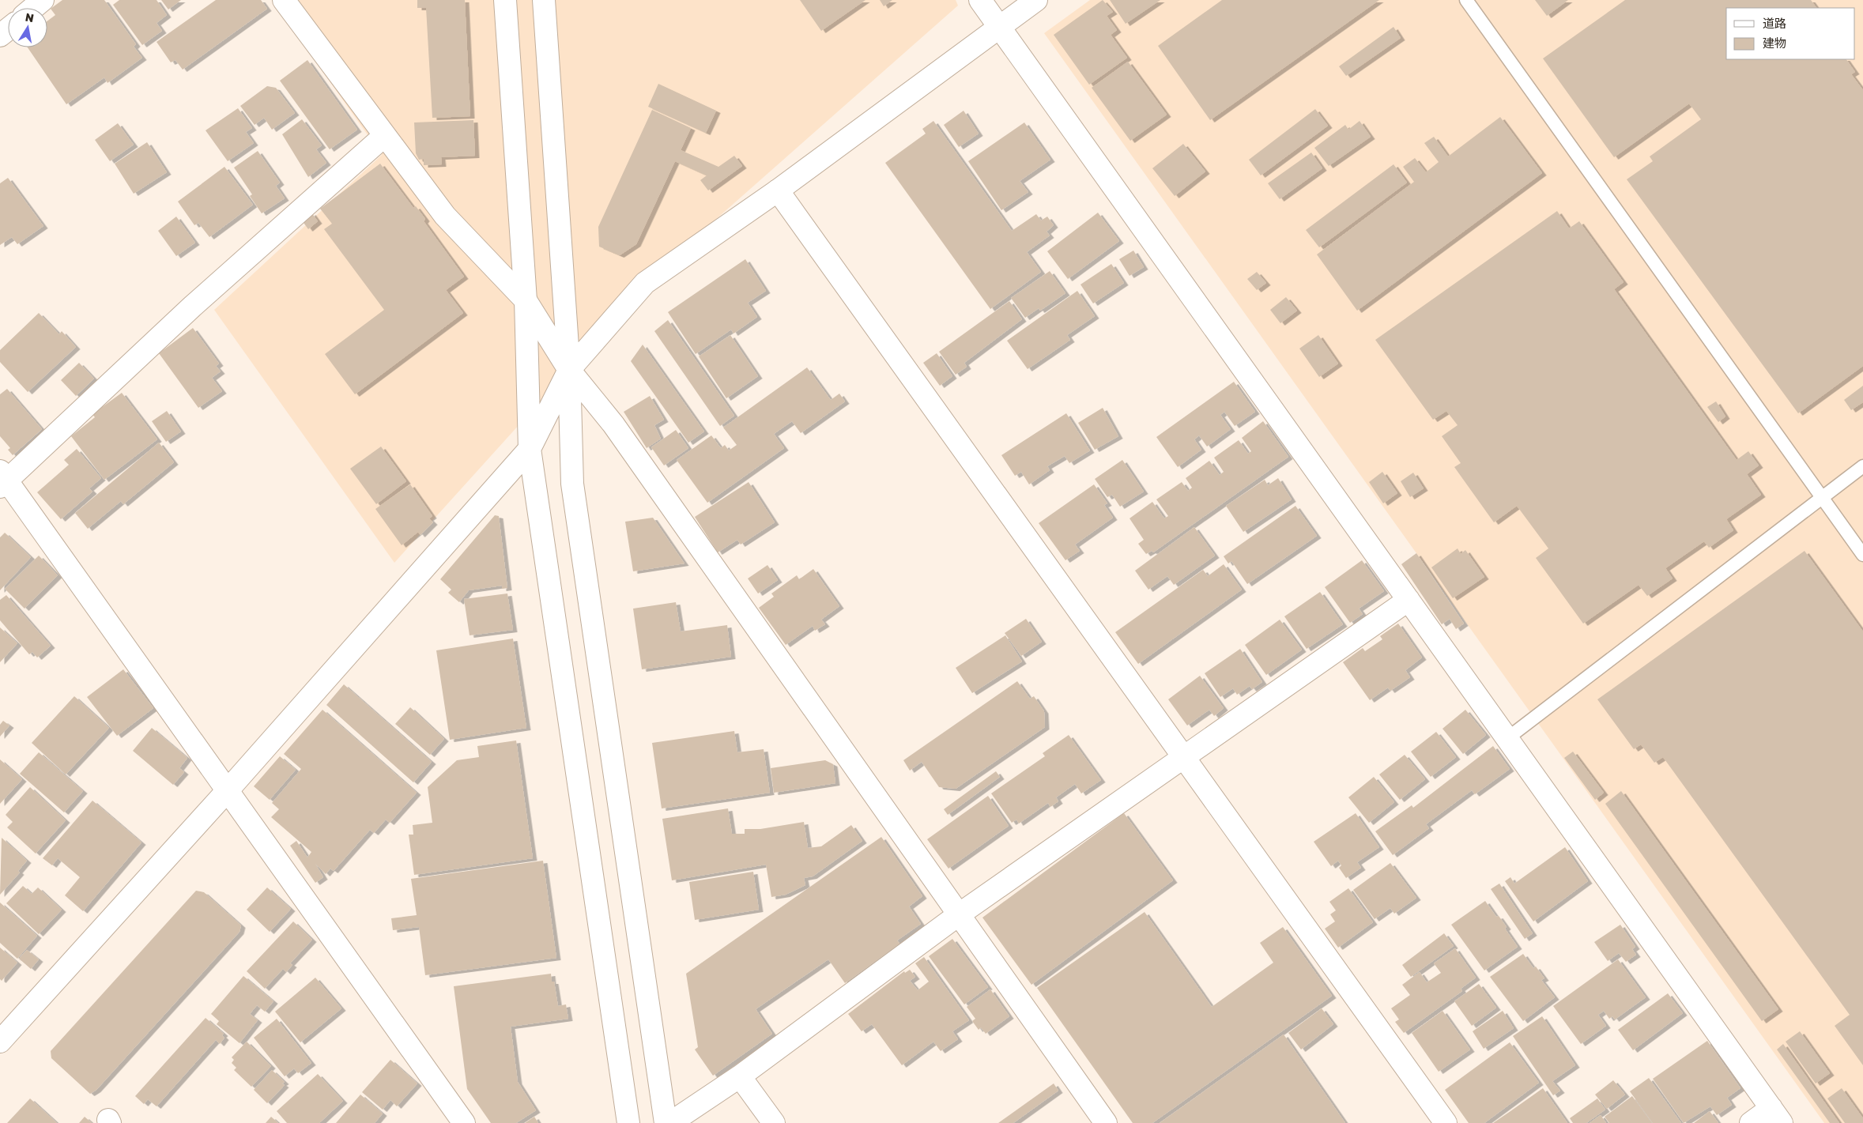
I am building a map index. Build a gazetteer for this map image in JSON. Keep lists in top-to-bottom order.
{
  "legend": ["道路", "建物"],
  "north": "top"
}
